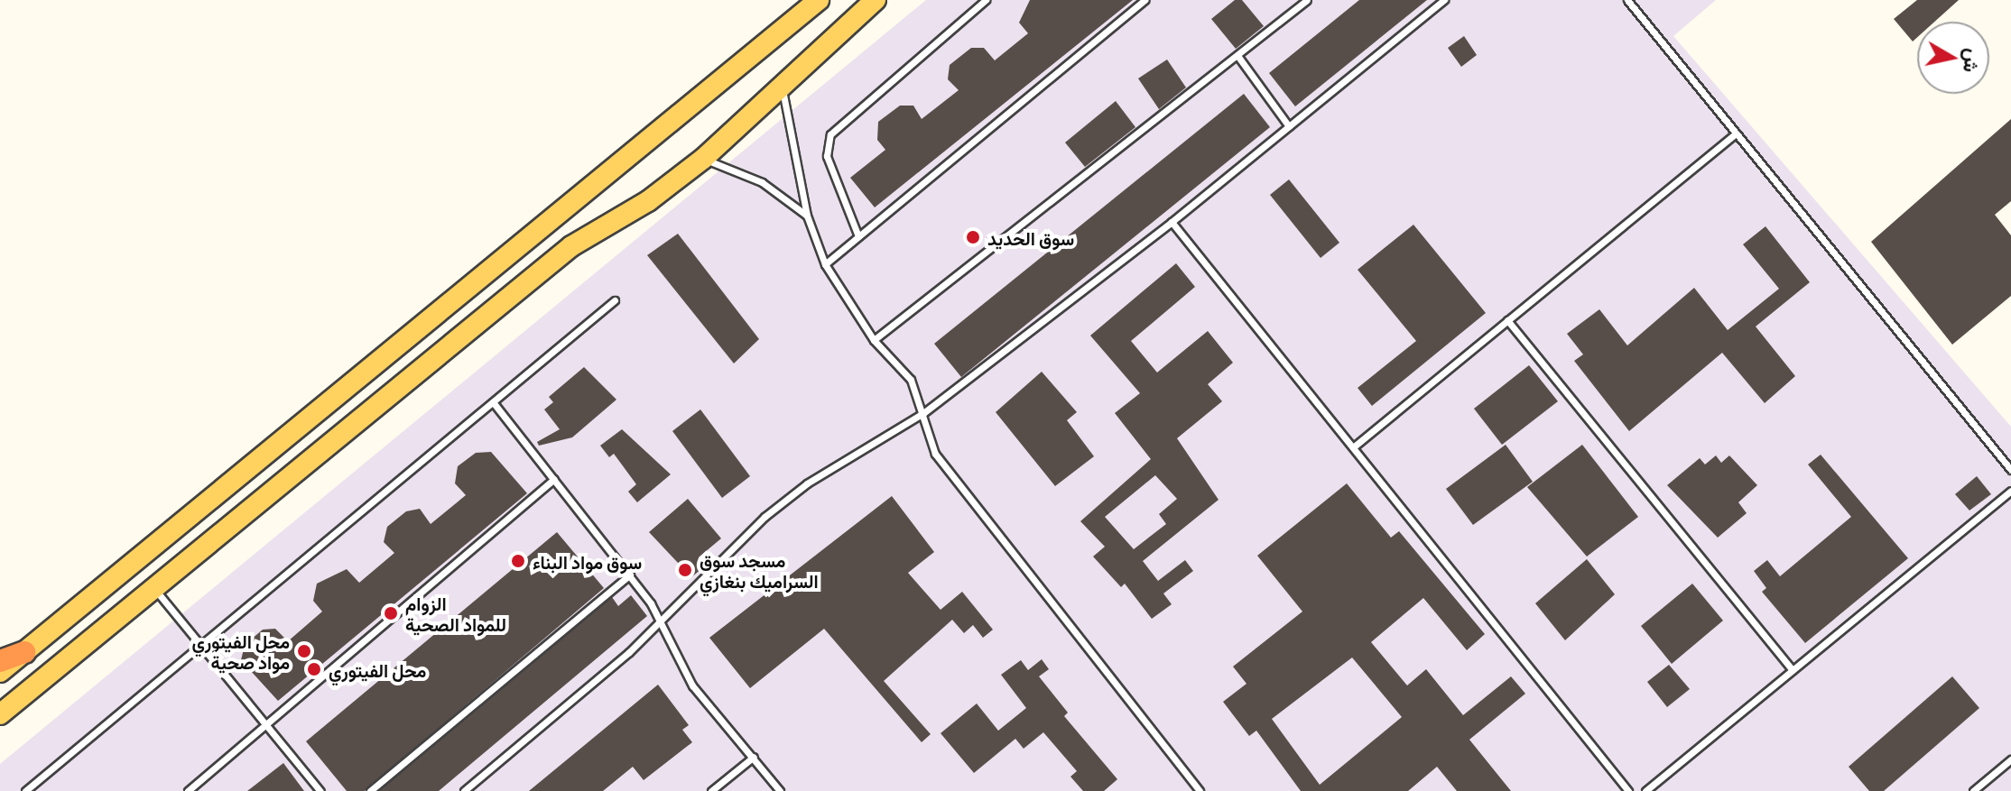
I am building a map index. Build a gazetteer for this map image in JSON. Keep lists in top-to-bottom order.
{
  "places": [
    "سوق الحديد",
    "سوق مواد البناء",
    "مسجد سوق السراميك بنغازي",
    "الزوام للمواد الصحية",
    "محل الفيتوري مواد صحية",
    "محل الفيتوري"
  ],
  "north": "right"
}
